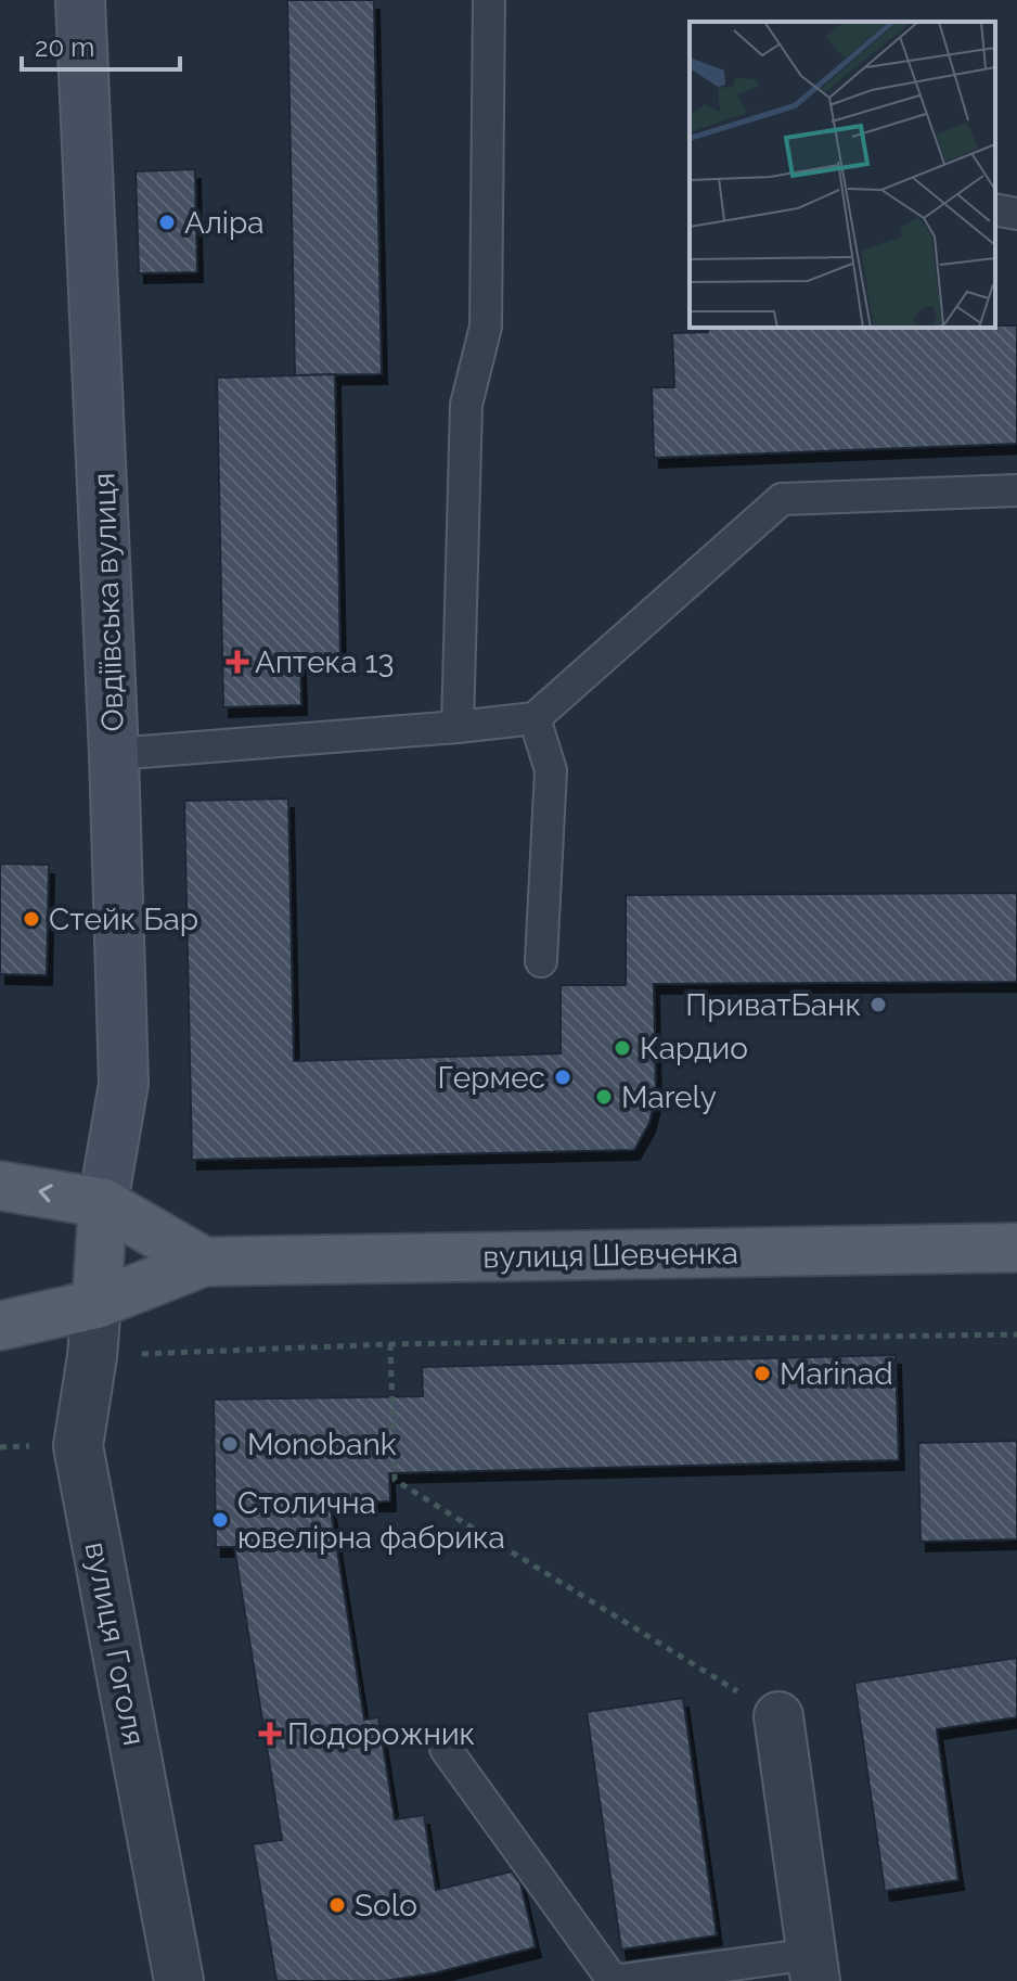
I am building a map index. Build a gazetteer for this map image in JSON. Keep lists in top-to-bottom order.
{
  "streets": {
    "main road": ["Овдіївська вулиця", "вулиця Шевченка"],
    "street": ["вулиця Гоголя"]
  },
  "places": {
    "other": [
      "Аліра",
      "Стейк Бар",
      "ПриватБанк",
      "Кардио",
      "Гермес",
      "Marely",
      "Marinad",
      "Monobank",
      "Столична ювелірна фабрика",
      "Solo"
    ],
    "health": ["Аптека 13", "Подорожник"]
  },
  "scale_bar": "20 m"
}
